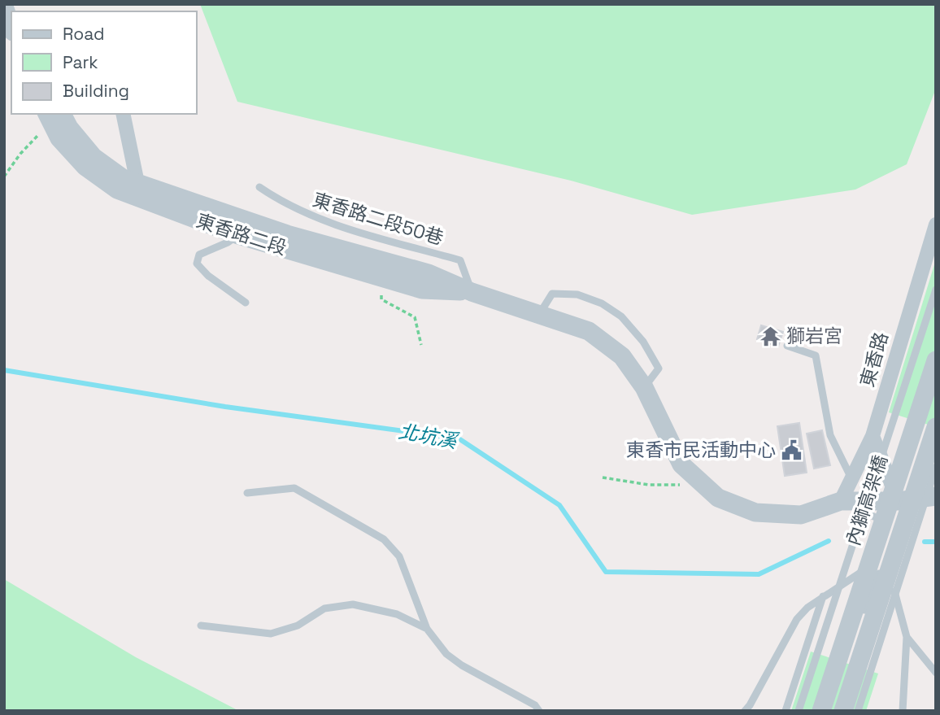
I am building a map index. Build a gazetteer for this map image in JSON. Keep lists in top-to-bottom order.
{
  "streets": {
    "street": ["東香路二段", "東香路", "內獅高架橋"],
    "lane": ["東香路二段50巷"]
  },
  "crossings": [
    ["東香路二段50巷", "東香路二段"],
    ["東香路二段", "東香路"]
  ],
  "water": ["北坑溪"],
  "places": {
    "temple": ["獅岩宮"],
    "public building": ["東香市民活動中心"]
  },
  "legend": ["Road", "Park", "Building"]
}
